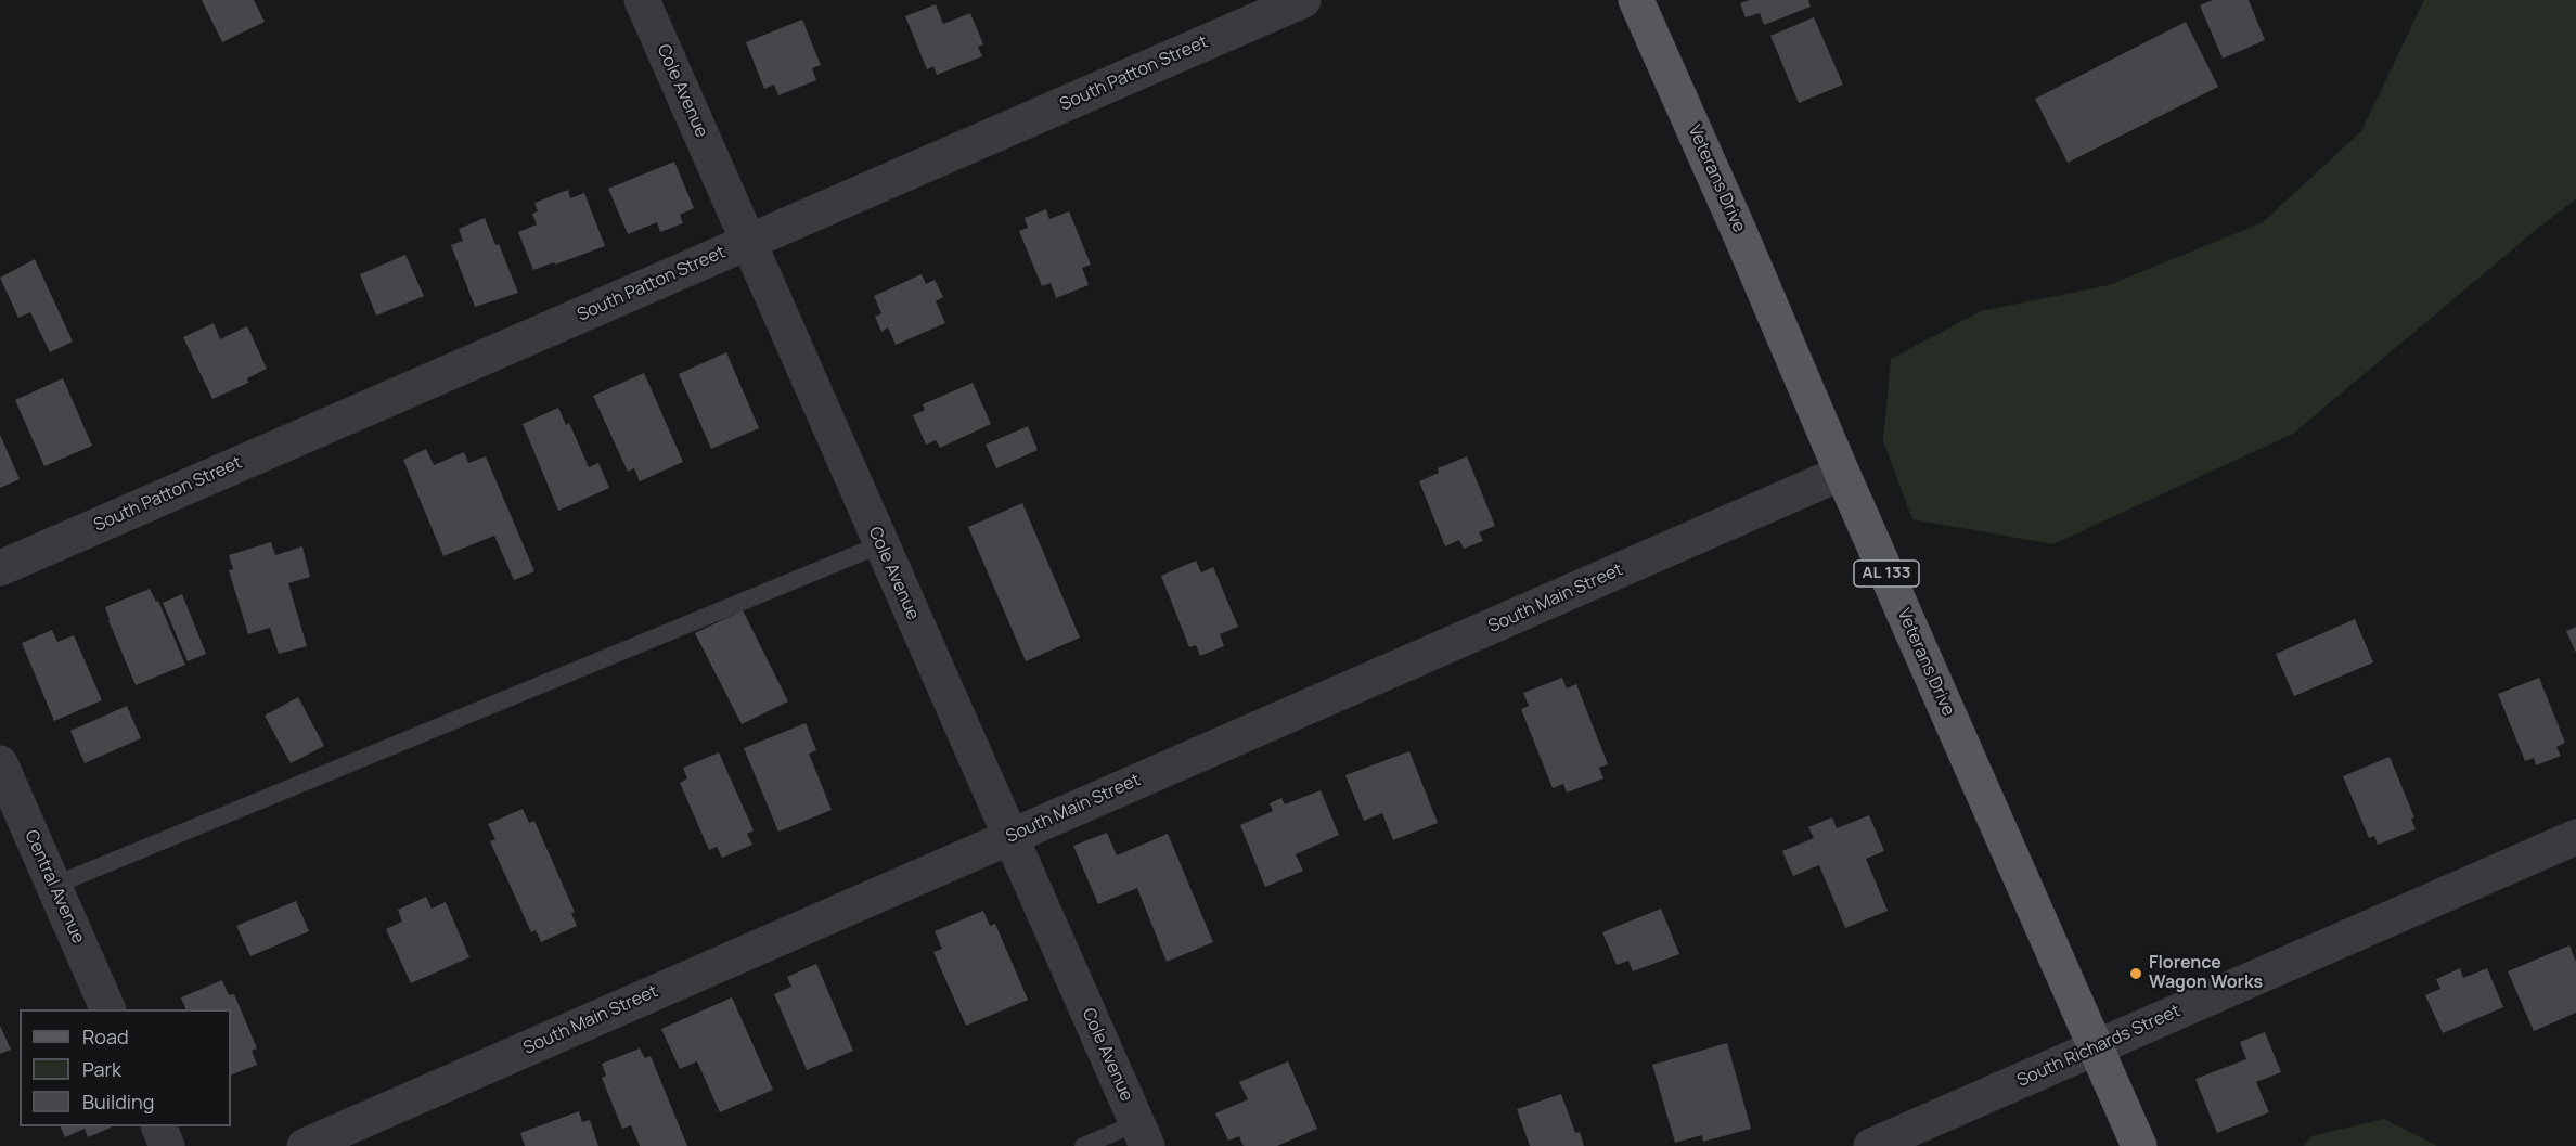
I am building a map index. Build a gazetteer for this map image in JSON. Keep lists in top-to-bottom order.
{
  "streets": {
    "main road": ["Veterans Drive", "AL 133"],
    "street": [
      "South Patton Street",
      "Cole Avenue",
      "South Main Street",
      "Central Avenue",
      "South Richards Street"
    ]
  },
  "crossings": [
    ["South Patton Street", "Cole Avenue"],
    ["Cole Avenue", "South Main Street"],
    ["Veterans Drive", "South Main Street"],
    ["Veterans Drive", "South Richards Street"]
  ],
  "places": ["Florence Wagon Works"],
  "legend": ["Road", "Park", "Building"]
}
